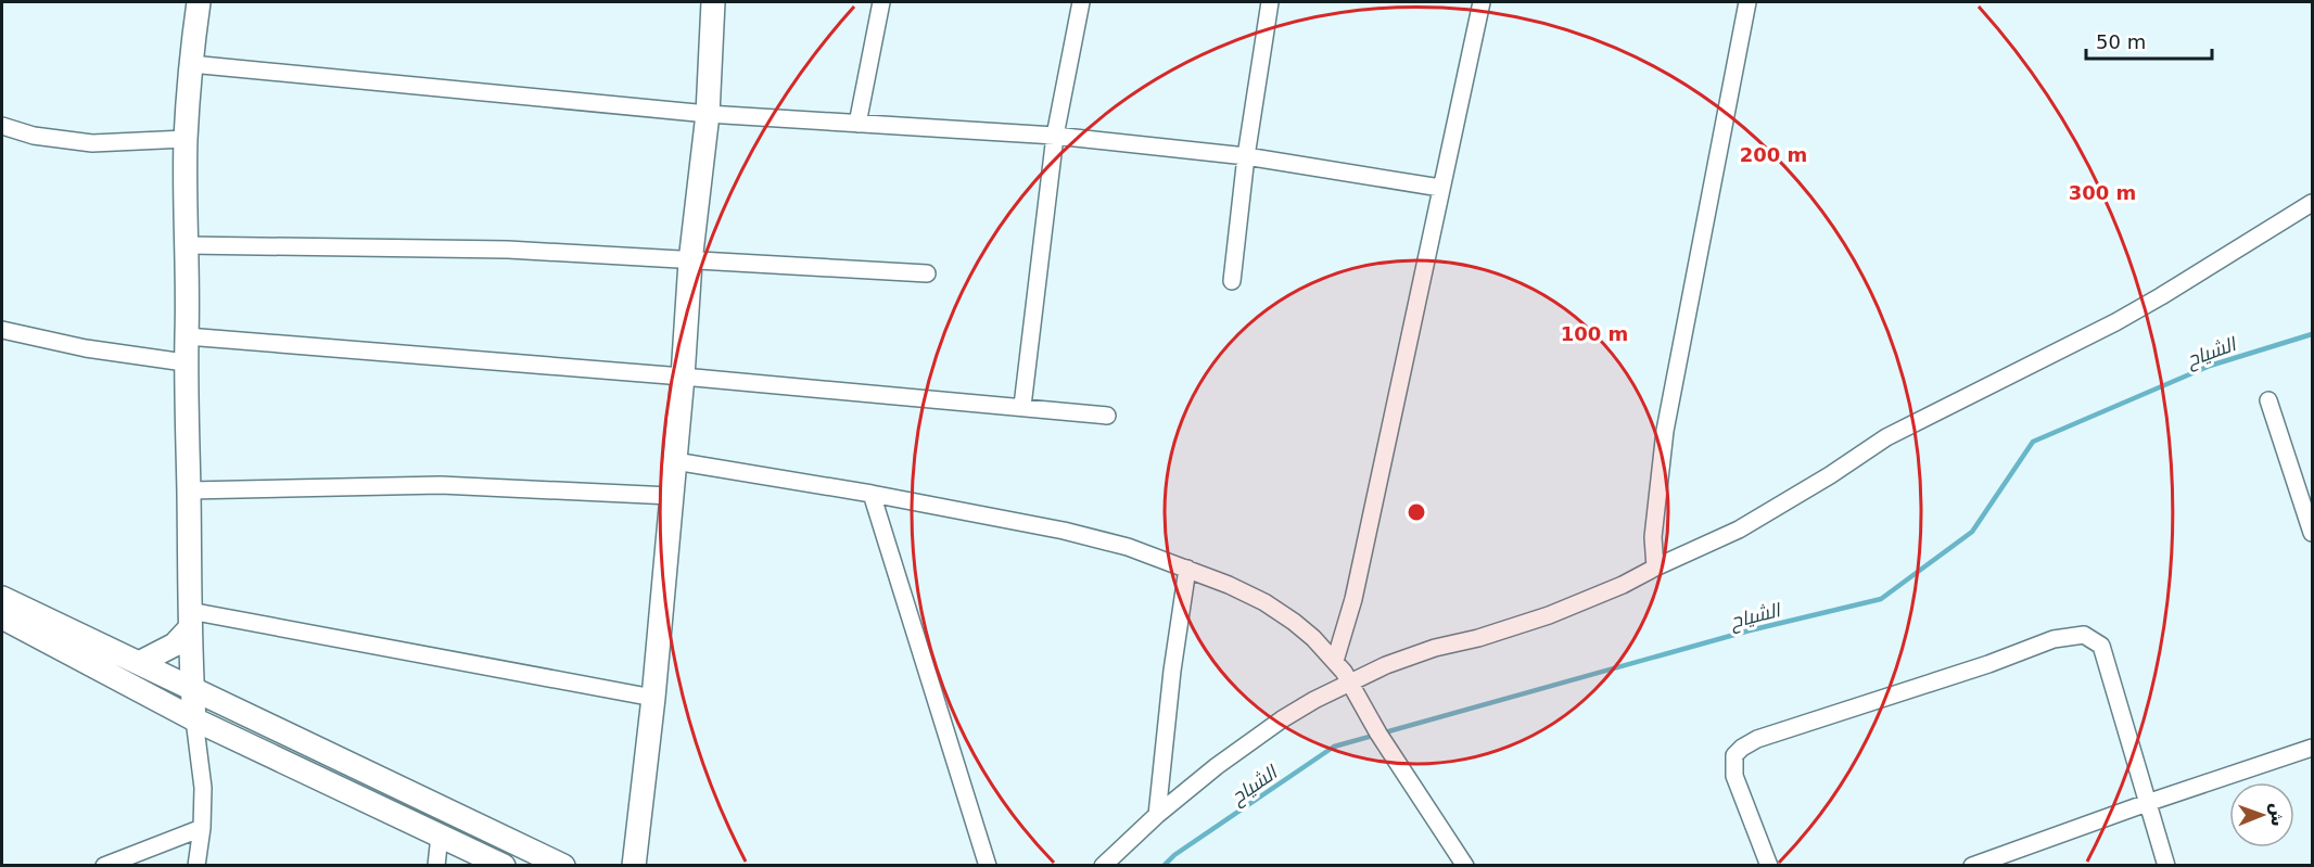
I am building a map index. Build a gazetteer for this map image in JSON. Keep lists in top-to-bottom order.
{
  "water": ["الشياح"],
  "scale_bar": "50 m",
  "north": "right",
  "rings": ["200 m", "300 m", "100 m"]
}
